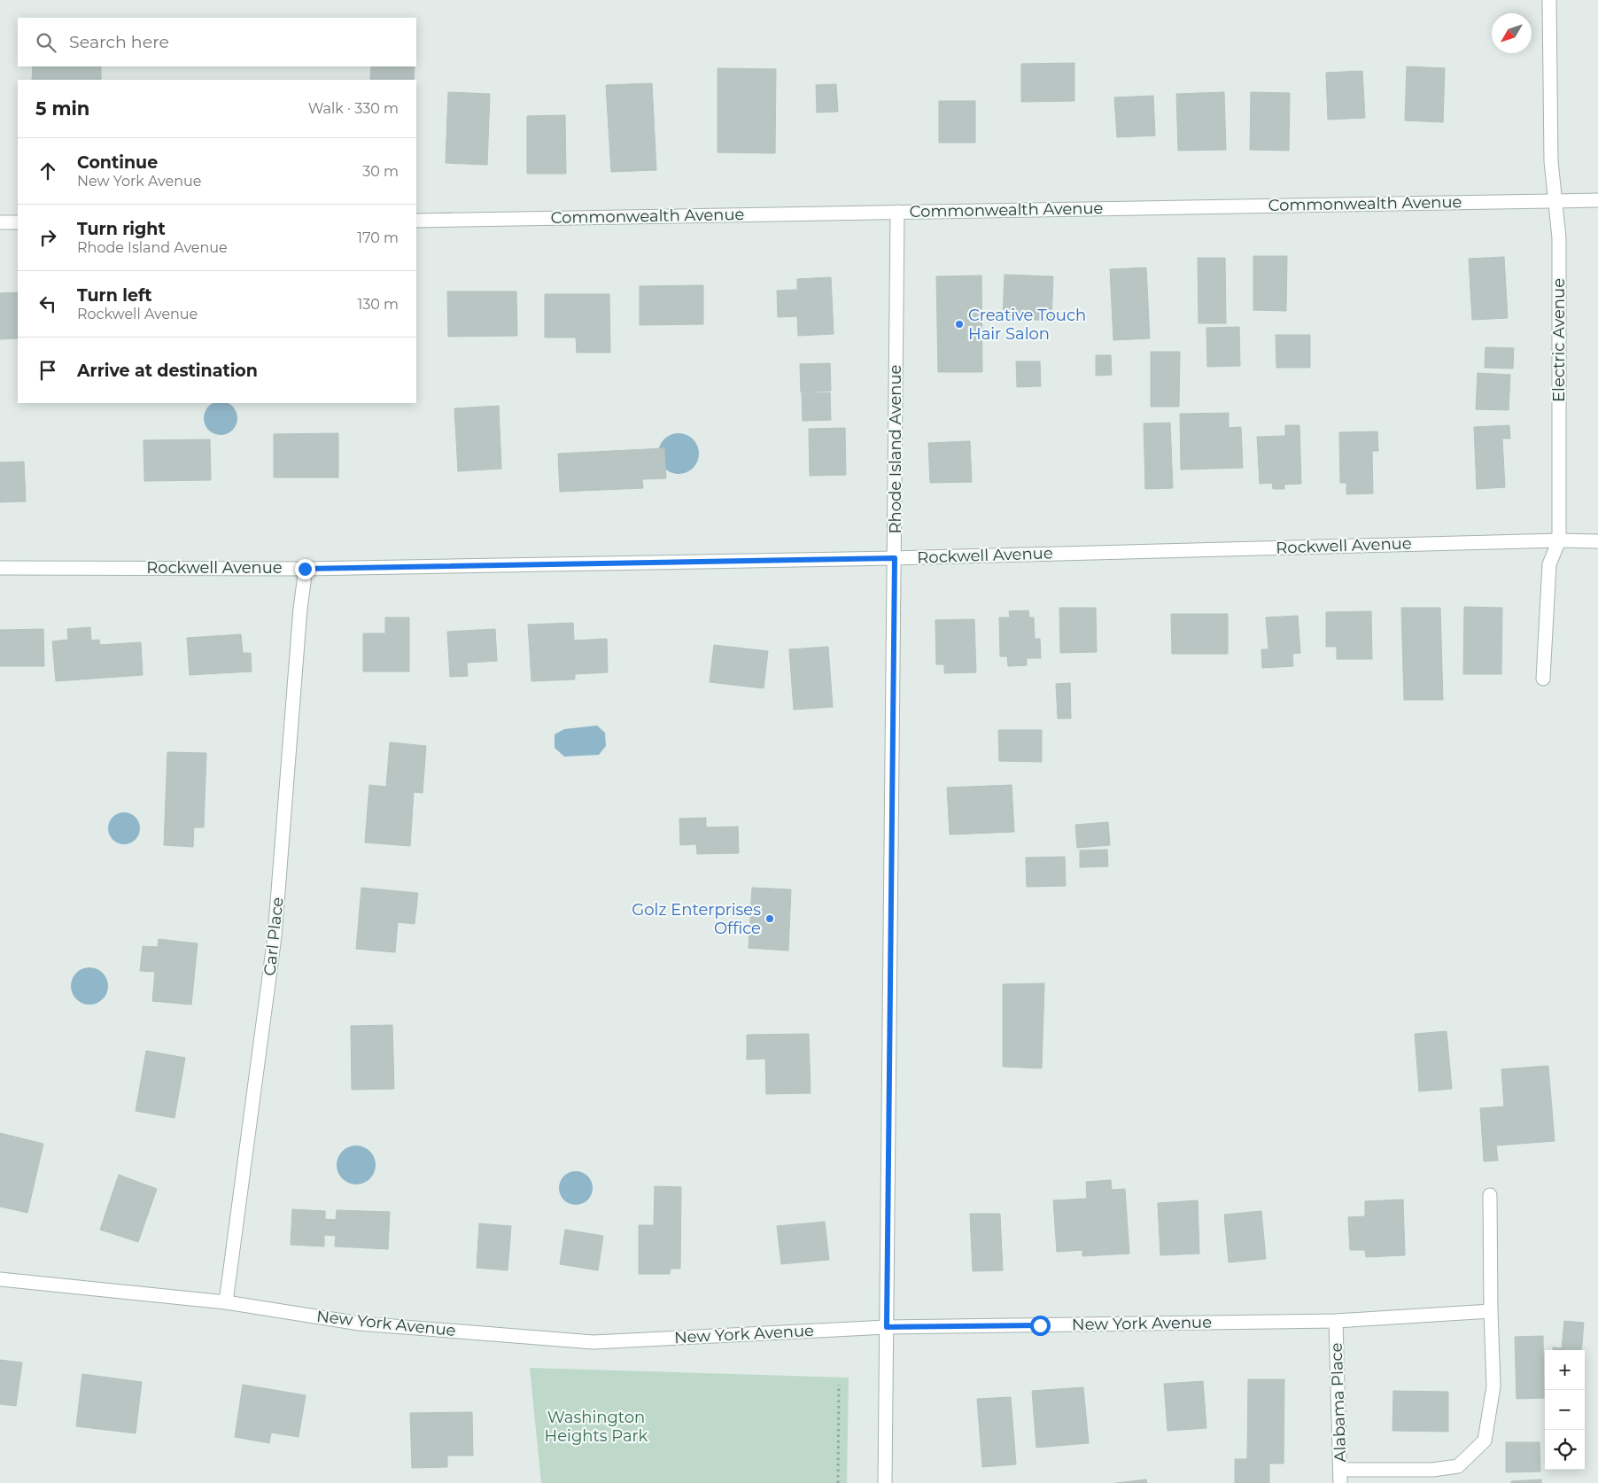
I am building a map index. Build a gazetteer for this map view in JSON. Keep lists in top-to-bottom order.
{
  "streets": {
    "street": [
      "Commonwealth Avenue",
      "Electric Avenue",
      "Rhode Island Avenue",
      "Rockwell Avenue",
      "Carl Place",
      "New York Avenue",
      "Alabama Place"
    ]
  },
  "crossings": [
    ["Commonwealth Avenue", "Electric Avenue"],
    ["Commonwealth Avenue", "Rhode Island Avenue"],
    ["Electric Avenue", "Rockwell Avenue"],
    ["Rhode Island Avenue", "Rockwell Avenue"],
    ["Rhode Island Avenue", "New York Avenue"],
    ["Rockwell Avenue", "Carl Place"],
    ["Carl Place", "New York Avenue"],
    ["New York Avenue", "Alabama Place"]
  ],
  "parks": ["Washington Heights Park"],
  "places": ["Creative Touch Hair Salon", "Golz Enterprises Office"],
  "north": "bottom left",
  "page": {
    "search": "Search here",
    "heading": ["5 min", "Walk · 330 m"],
    "list": [
      ["Continue", "New York Avenue", "30 m"],
      ["Turn right", "Rhode Island Avenue", "170 m"],
      ["Turn left", "Rockwell Avenue", "130 m"],
      "Arrive at destination"
    ],
    "map_buttons": ["+", "−"]
  }
}
